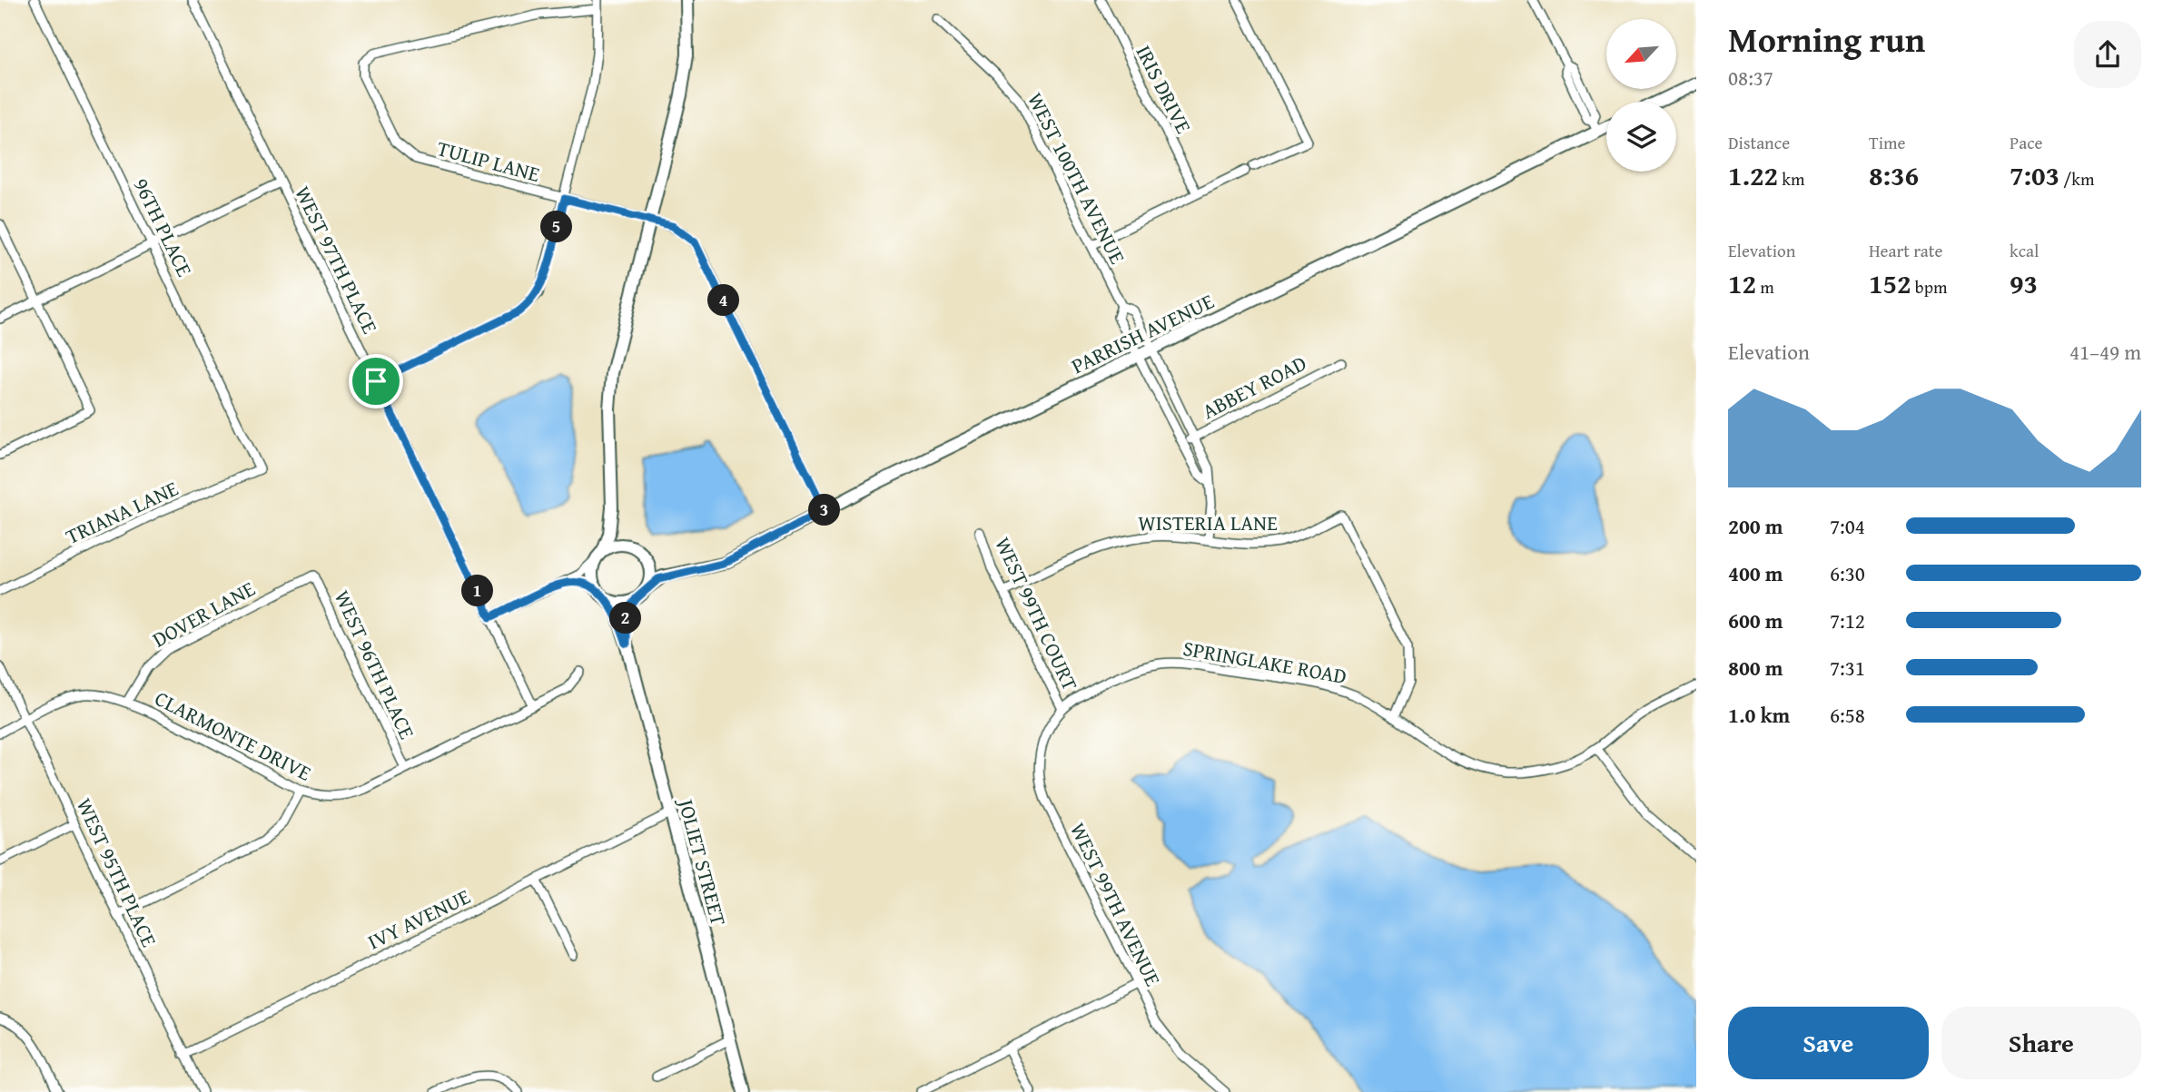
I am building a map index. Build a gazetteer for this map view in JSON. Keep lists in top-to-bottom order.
{
  "streets": {
    "street": [
      "IRIS DRIVE",
      "TULIP LANE",
      "WEST 100TH AVENUE",
      "96TH PLACE",
      "WEST 97TH PLACE",
      "PARRISH AVENUE",
      "ABBEY ROAD",
      "TRIANA LANE",
      "WISTERIA LANE",
      "DOVER LANE",
      "WEST 99TH COURT",
      "SPRINGLAKE ROAD",
      "WEST 96TH PLACE",
      "CLARMONTE DRIVE",
      "JOLIET STREET",
      "WEST 95TH PLACE",
      "WEST 99TH AVENUE",
      "IVY AVENUE"
    ]
  },
  "crossings": [
    ["TULIP LANE", "PARRISH AVENUE"],
    ["WEST 100TH AVENUE", "PARRISH AVENUE"],
    ["WEST 100TH AVENUE", "ABBEY ROAD"],
    ["WEST 100TH AVENUE", "WISTERIA LANE"],
    ["96TH PLACE", "TRIANA LANE"],
    ["WEST 97TH PLACE", "CLARMONTE DRIVE"],
    ["PARRISH AVENUE", "JOLIET STREET"],
    ["WISTERIA LANE", "WEST 99TH COURT"],
    ["WISTERIA LANE", "SPRINGLAKE ROAD"],
    ["DOVER LANE", "WEST 96TH PLACE"],
    ["DOVER LANE", "CLARMONTE DRIVE"],
    ["WEST 99TH COURT", "SPRINGLAKE ROAD"],
    ["WEST 99TH COURT", "WEST 99TH AVENUE"],
    ["SPRINGLAKE ROAD", "WEST 99TH AVENUE"],
    ["WEST 96TH PLACE", "CLARMONTE DRIVE"],
    ["CLARMONTE DRIVE", "WEST 95TH PLACE"],
    ["JOLIET STREET", "IVY AVENUE"],
    ["WEST 95TH PLACE", "IVY AVENUE"]
  ],
  "north": "bottom left",
  "page": {
    "heading": ["Morning run", "08:37"],
    "stats": [
      ["Distance", "1.22 km"],
      ["Time", "8:36"],
      ["Pace", "7:03 /km"],
      ["Elevation", "12 m"],
      ["Heart rate", "152 bpm"],
      ["kcal", "93"]
    ],
    "pins": [
      "5",
      "4",
      "3",
      "1",
      "2"
    ],
    "chart": ["Elevation", "41–49 m"],
    "list": [
      {
        "name": "200 m",
        "note": "7:04"
      },
      {
        "name": "400 m",
        "note": "6:30"
      },
      {
        "name": "600 m",
        "note": "7:12"
      },
      {
        "name": "800 m",
        "note": "7:31"
      },
      {
        "name": "1.0 km",
        "note": "6:58"
      }
    ],
    "buttons": ["Save", "Share"]
  }
}
